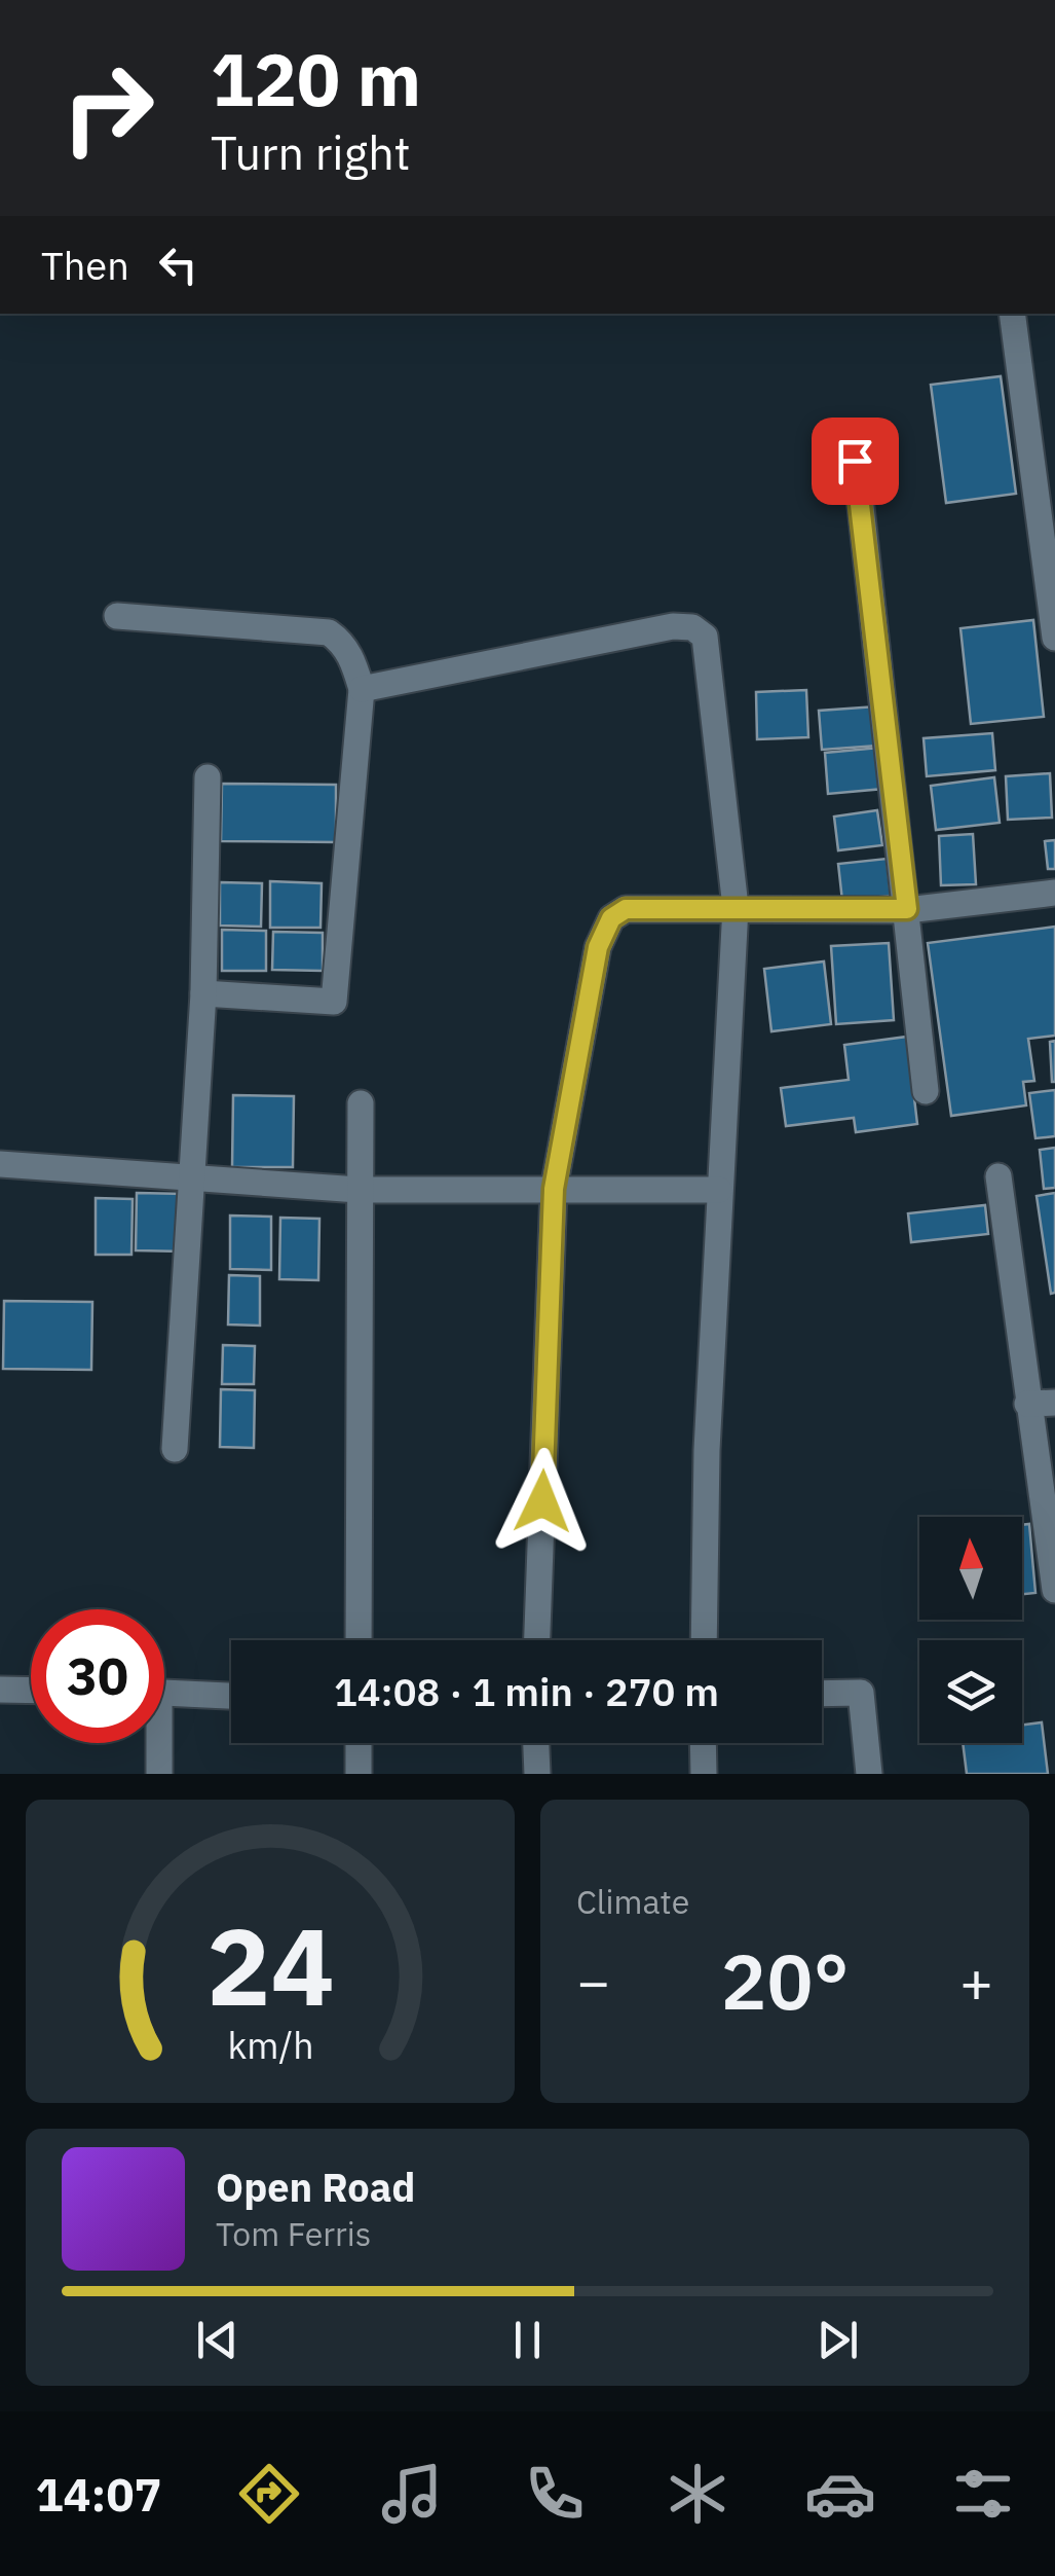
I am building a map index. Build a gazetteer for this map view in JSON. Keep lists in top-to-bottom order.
{
  "north": "top",
  "page": {
    "turn": ["120 m", "Turn right"],
    "then": "Then",
    "limit": "30",
    "trip": "14:08 · 1 min · 270 m",
    "tile": "Climate",
    "heat": ["−", "20°", "+"],
    "song": ["Open Road", "Tom Ferris"],
    "tabs": "14:07",
    "gauge": ["24", "km/h"]
  }
}
